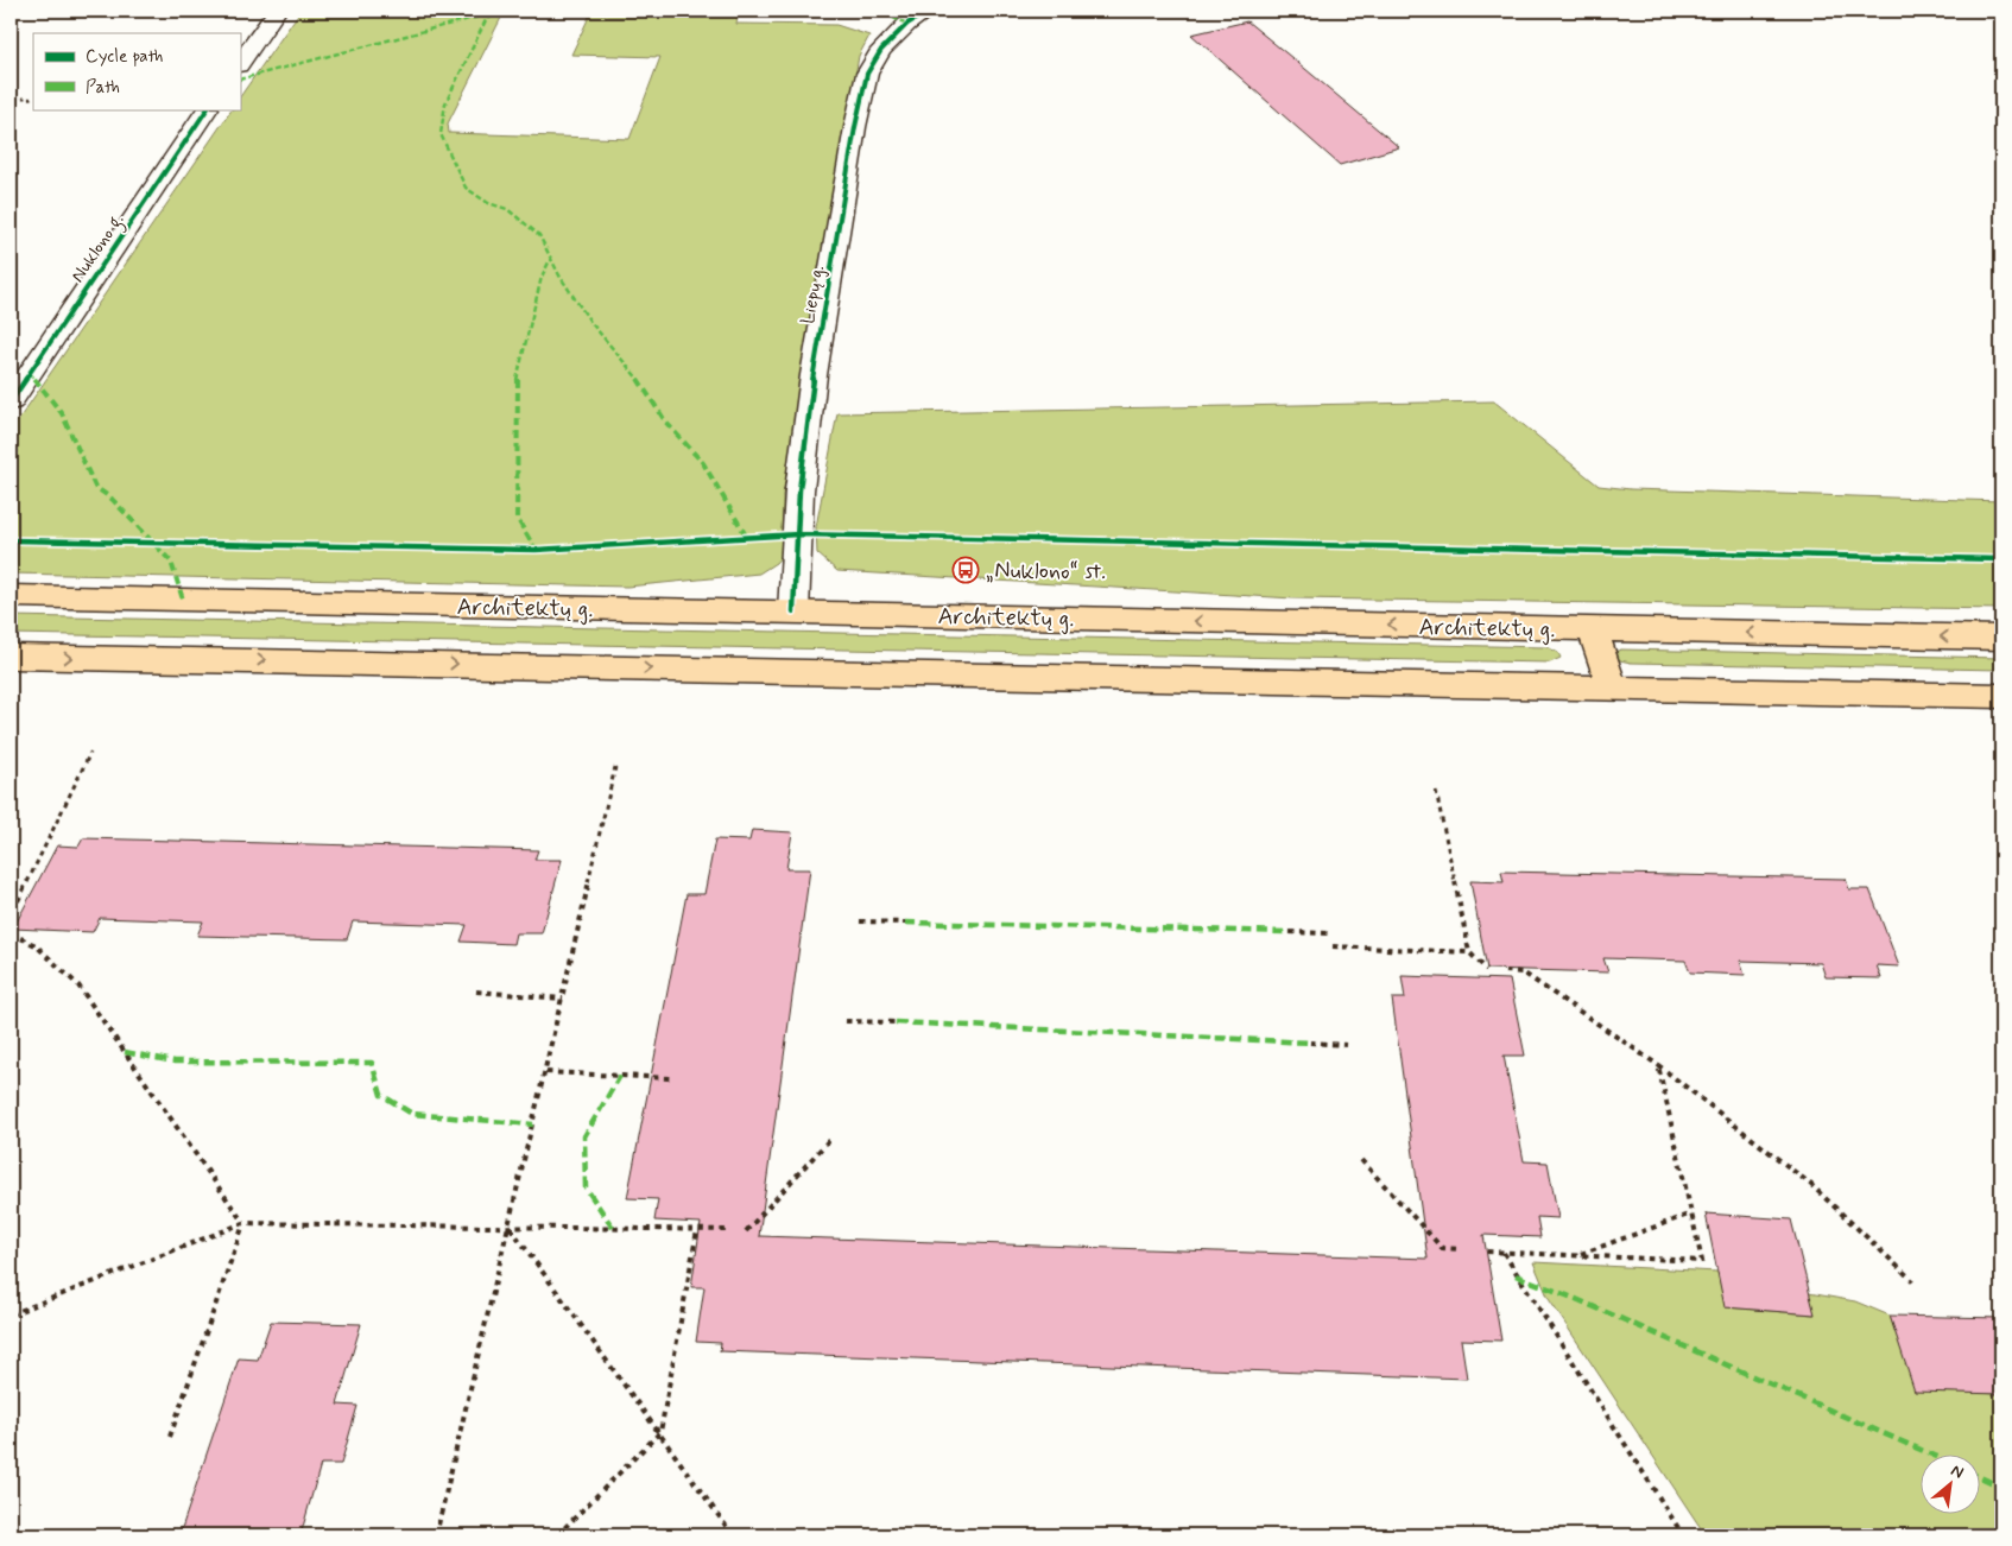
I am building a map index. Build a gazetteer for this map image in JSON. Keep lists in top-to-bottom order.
{
  "streets": {
    "main road": ["Architektų g."],
    "street": ["Nuklono g.", "Liepų g."]
  },
  "crossings": [
    ["Liepų g.", "Architektų g."]
  ],
  "places": {
    "bus stop": ["„Nuklono“ st."]
  },
  "legend": ["Cycle path", "Path"],
  "north": "top right"
}
